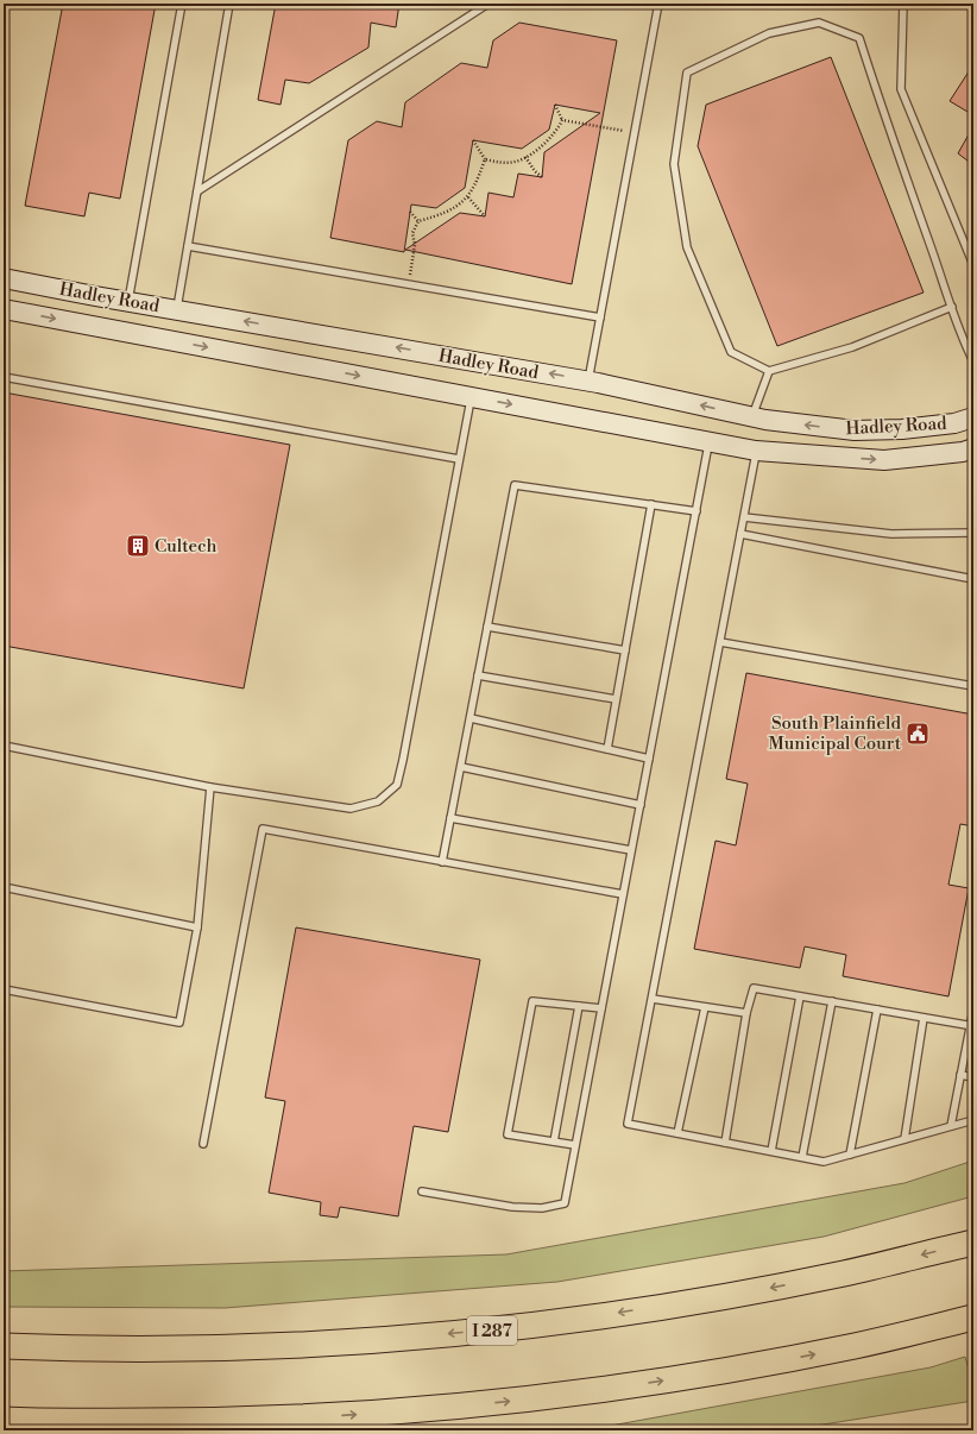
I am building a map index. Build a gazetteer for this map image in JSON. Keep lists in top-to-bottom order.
{
  "streets": {
    "highway": ["I 287"],
    "main road": ["Hadley Road"]
  },
  "places": {
    "building": ["Cultech"],
    "public building": ["South Plainfield Municipal Court"]
  }
}
